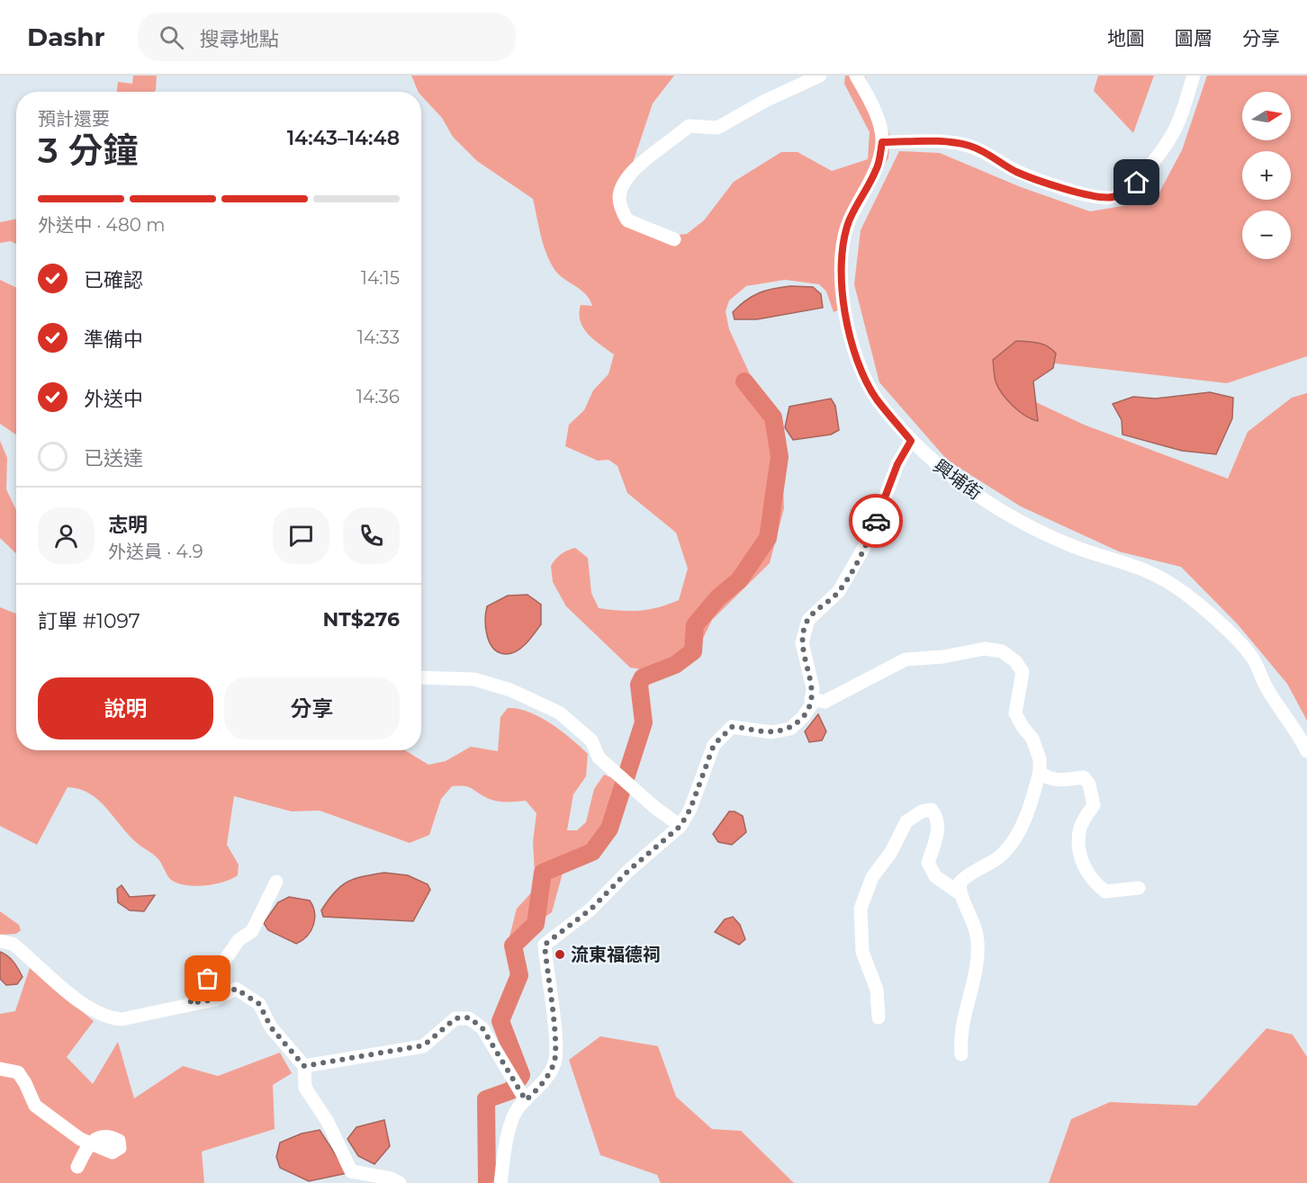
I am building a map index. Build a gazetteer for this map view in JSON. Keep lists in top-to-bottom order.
{
  "streets": {
    "street": ["興埔街"]
  },
  "places": ["流東福德祠"],
  "north": "right",
  "page": {
    "header": "Dashr",
    "search": "搜尋地點",
    "nav": ["地圖", "圖層", "分享"],
    "map_buttons": ["+", "−"],
    "heading": ["3 分鐘", "預計還要", "14:43–14:48"],
    "panel": [
      "志明",
      "外送員 · 4.9",
      "訂單 #1097",
      "NT$276"
    ],
    "bar": "外送中 · 480 m",
    "list": [
      ["已確認", "14:15"],
      ["準備中", "14:33"],
      ["外送中", "14:36"],
      "已送達"
    ],
    "buttons": ["說明", "分享"]
  }
}
